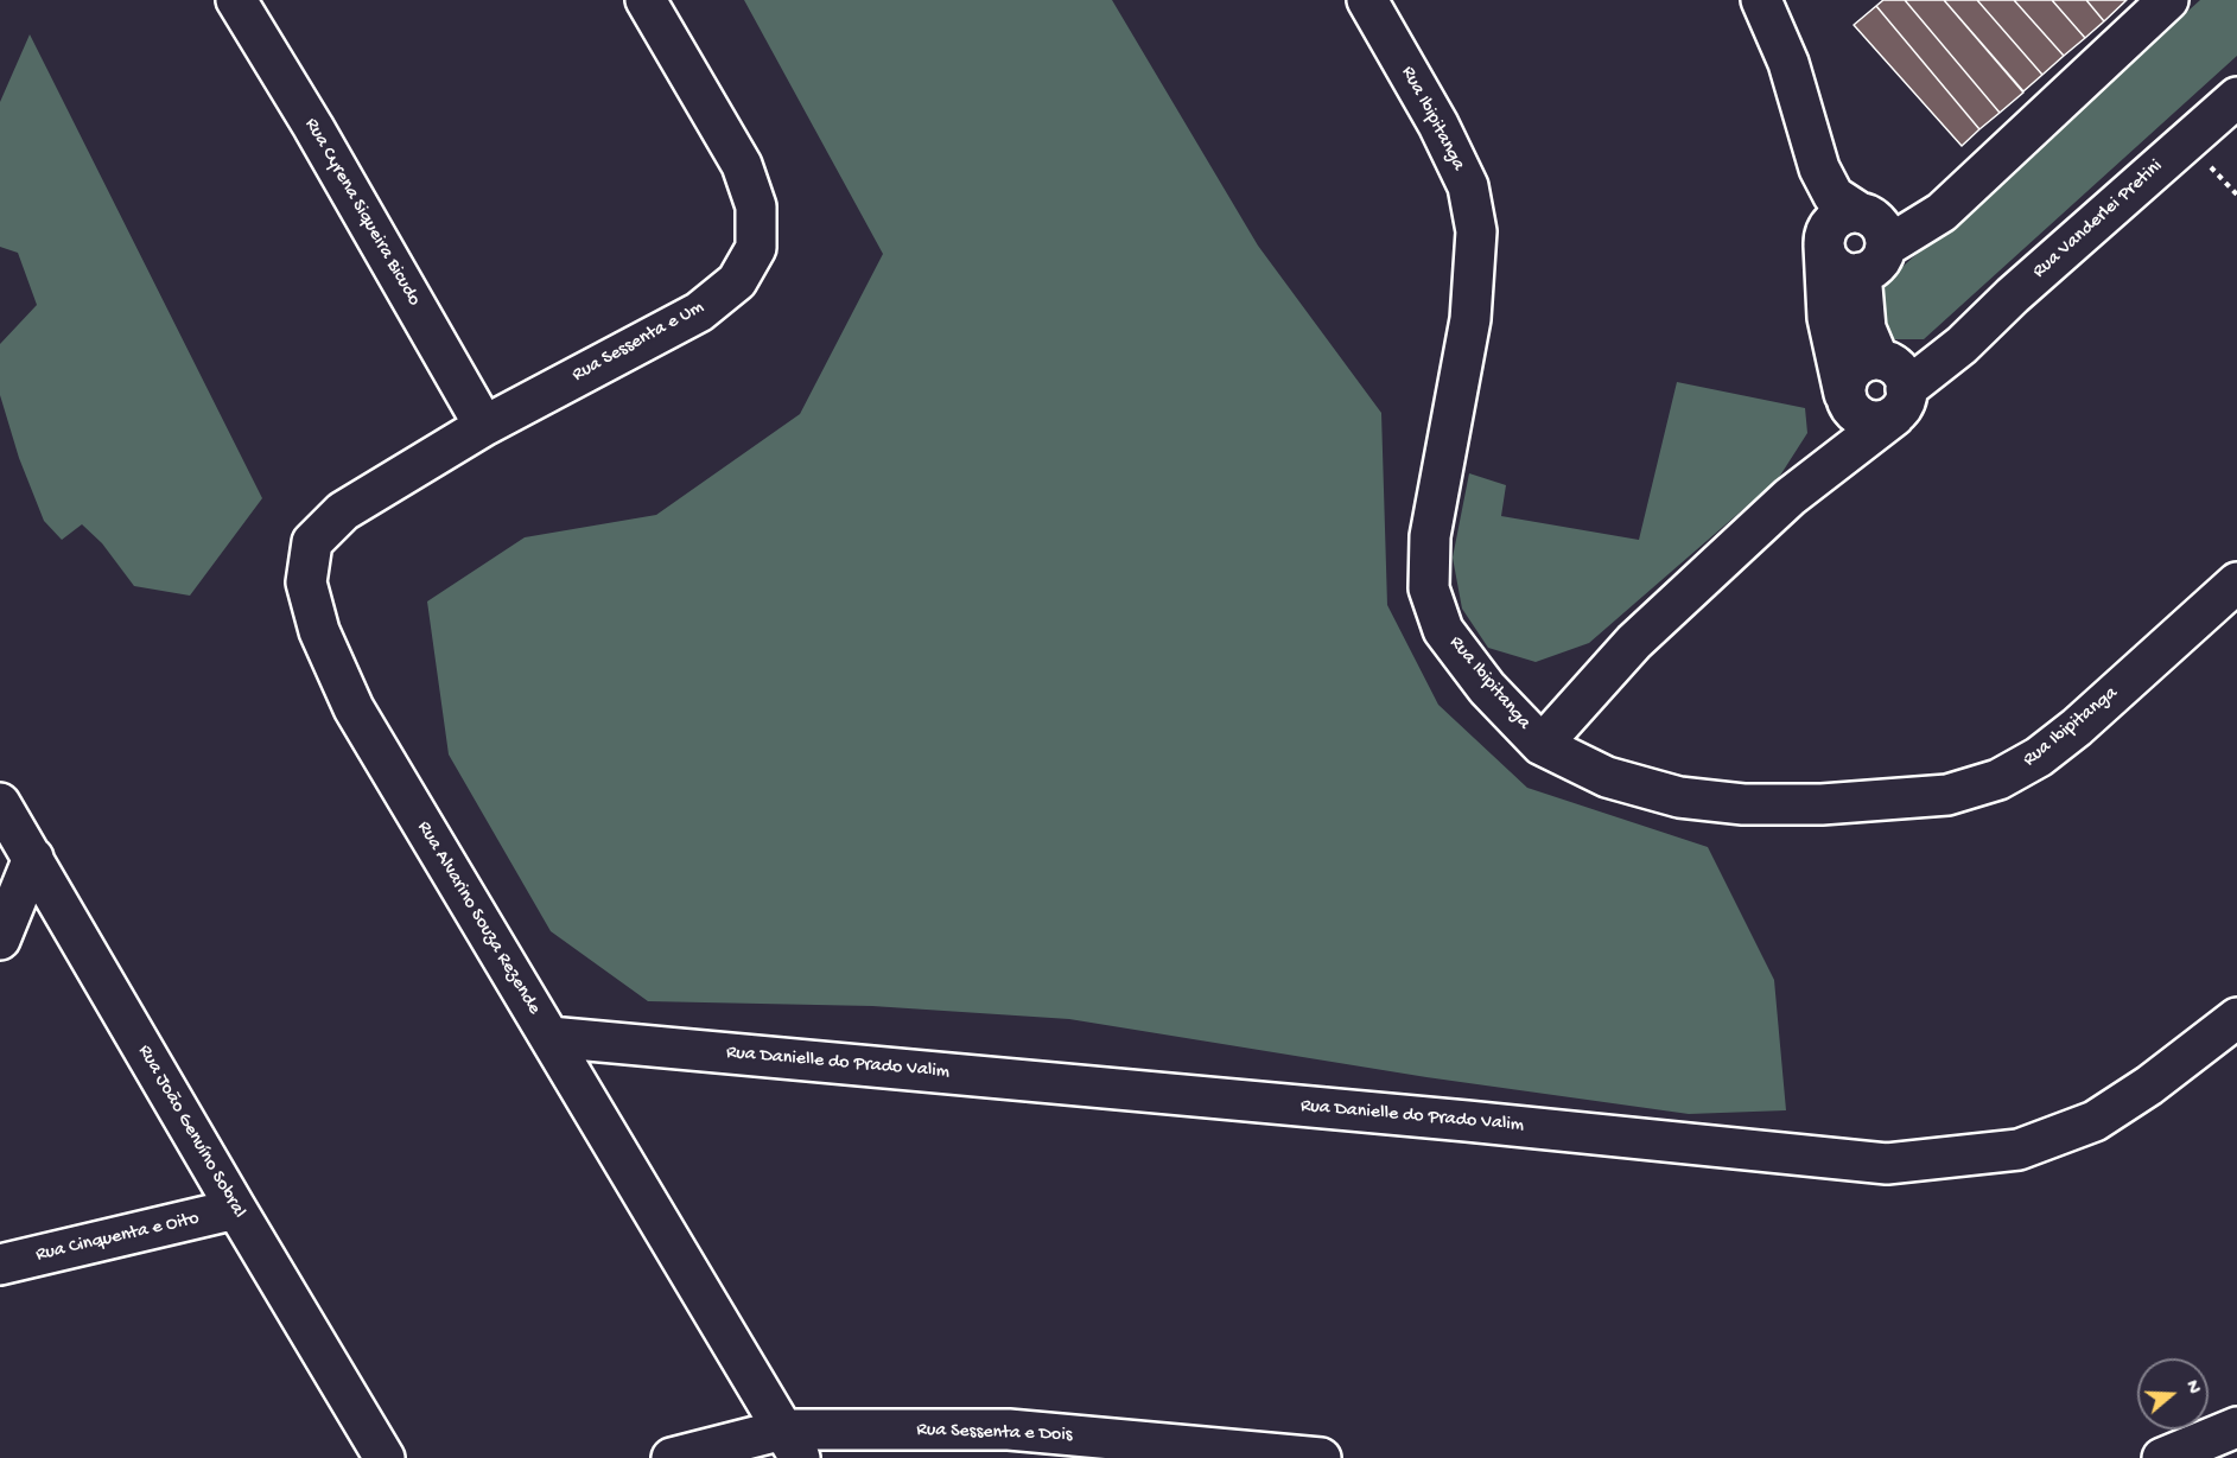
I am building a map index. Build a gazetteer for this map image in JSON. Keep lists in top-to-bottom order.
{
  "streets": {
    "street": [
      "Rua Ibipitanga",
      "Rua Cyrena Siqueira Bicudo",
      "Rua Vanderlei Pretini",
      "Rua Sessenta e Um",
      "Rua Alvarino Souza Rezende",
      "Rua Danielle do Prado Valim",
      "Rua João Genuíno Sobral",
      "Rua Cinquenta e Oito",
      "Rua Sessenta e Dois"
    ]
  },
  "crossings": [
    ["Rua Cyrena Siqueira Bicudo", "Rua Sessenta e Um"],
    ["Rua Cyrena Siqueira Bicudo", "Rua Alvarino Souza Rezende"],
    ["Rua Sessenta e Um", "Rua Alvarino Souza Rezende"],
    ["Rua Alvarino Souza Rezende", "Rua Danielle do Prado Valim"],
    ["Rua Alvarino Souza Rezende", "Rua Sessenta e Dois"],
    ["Rua João Genuíno Sobral", "Rua Cinquenta e Oito"]
  ],
  "north": "right"
}
